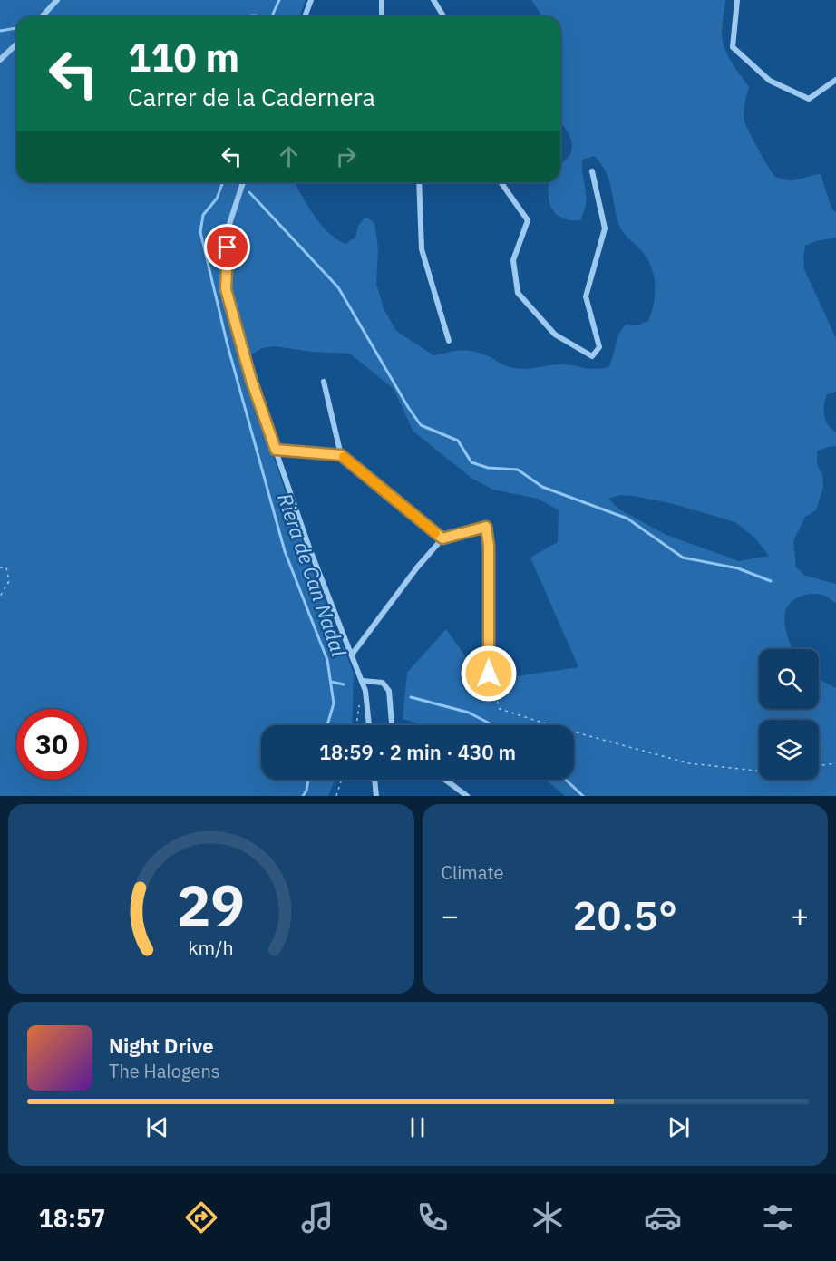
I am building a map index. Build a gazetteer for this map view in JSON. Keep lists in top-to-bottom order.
{
  "water": ["Riera de Can Nadal"],
  "page": {
    "turn": ["110 m", "Carrer de la Cadernera"],
    "limit": "30",
    "trip": "18:59 · 2 min · 430 m",
    "tile": "Climate",
    "heat": ["−", "20.5°", "+"],
    "song": ["Night Drive", "The Halogens"],
    "tabs": "18:57",
    "gauge": ["29", "km/h"]
  }
}
